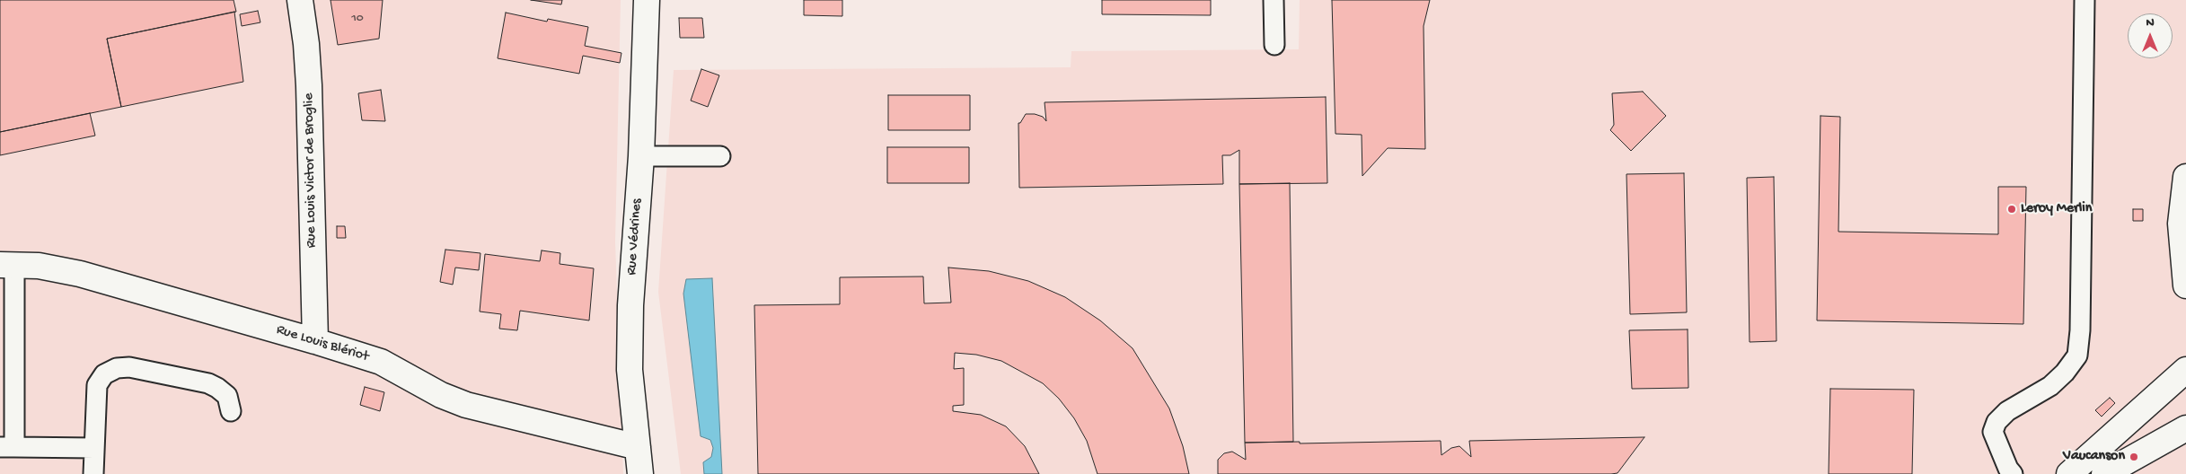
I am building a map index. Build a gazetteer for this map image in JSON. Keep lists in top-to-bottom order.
{
  "streets": {
    "street": ["Rue Louis Victor de Broglie", "Rue Védrines", "Rue Louis Blériot"]
  },
  "crossings": [
    ["Rue Louis Victor de Broglie", "Rue Louis Blériot"],
    ["Rue Védrines", "Rue Louis Blériot"]
  ],
  "places": ["Leroy Merlin", "Vaucanson"],
  "house_numbers": ["10"],
  "north": "top"
}
